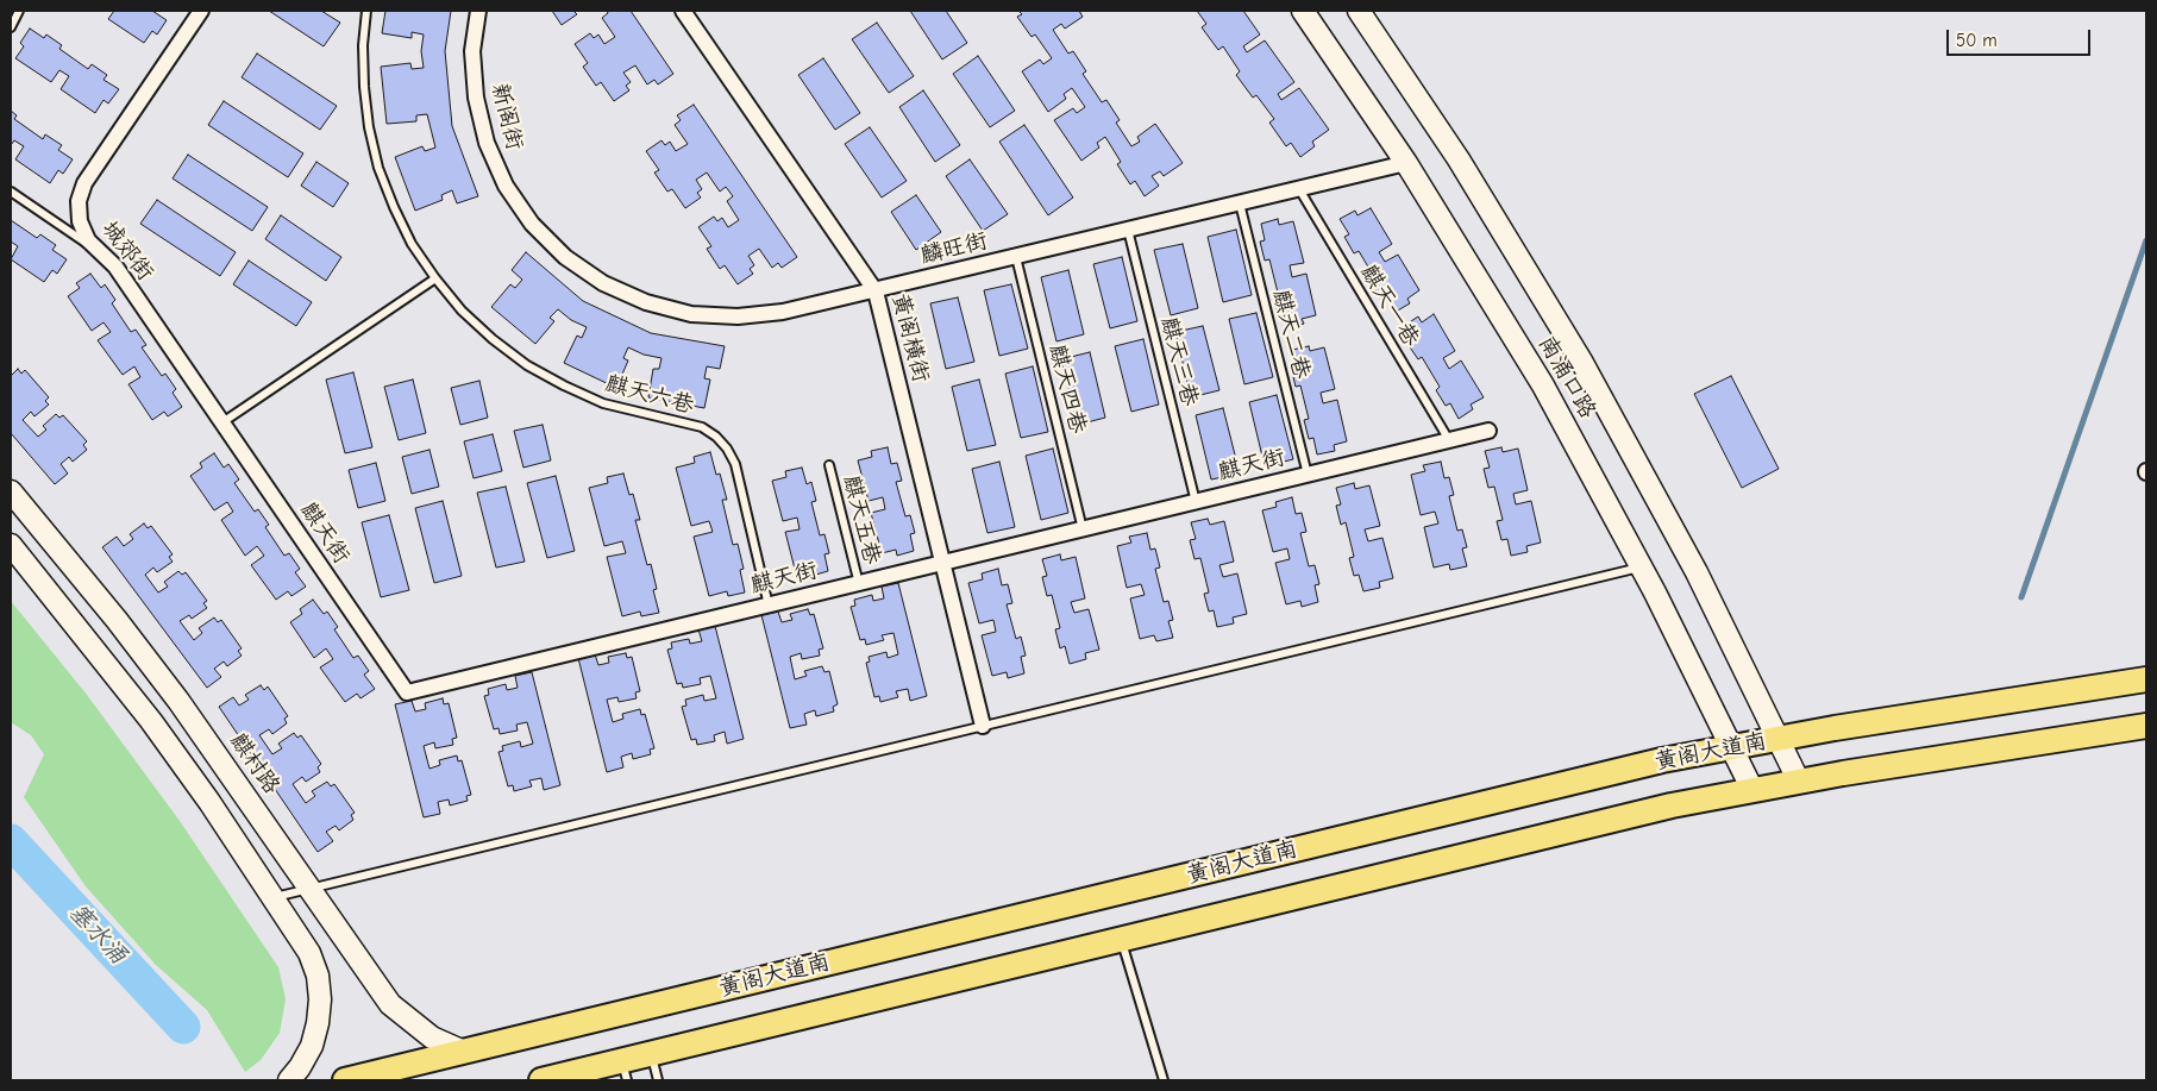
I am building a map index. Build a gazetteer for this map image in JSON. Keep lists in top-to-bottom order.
{
  "streets": {
    "main road": ["南涌口路", "黄阁大道南", "麒村路"],
    "street": [
      "新阁街",
      "麟旺街",
      "城郊街",
      "黄阁横街",
      "麒天街"
    ],
    "lane": [
      "麒天一巷",
      "麒天二巷",
      "麒天三巷",
      "麒天四巷",
      "麒天六巷",
      "麒天五巷"
    ]
  },
  "crossings": [
    ["新阁街", "麟旺街"],
    ["麟旺街", "麒天一巷"],
    ["麟旺街", "麒天二巷"],
    ["麟旺街", "黄阁横街"],
    ["麟旺街", "麒天三巷"],
    ["麟旺街", "南涌口路"],
    ["麟旺街", "麒天四巷"],
    ["城郊街", "麒天街"],
    ["麒天一巷", "麒天街"],
    ["麒天二巷", "麒天街"],
    ["黄阁横街", "麒天街"],
    ["麒天三巷", "麒天街"],
    ["南涌口路", "黄阁大道南"],
    ["麒天四巷", "麒天街"],
    ["麒天六巷", "麒天街"],
    ["麒天街", "麒天五巷"],
    ["黄阁大道南", "麒村路"]
  ],
  "water": ["塞水涌"],
  "scale_bar": "50 m"
}
